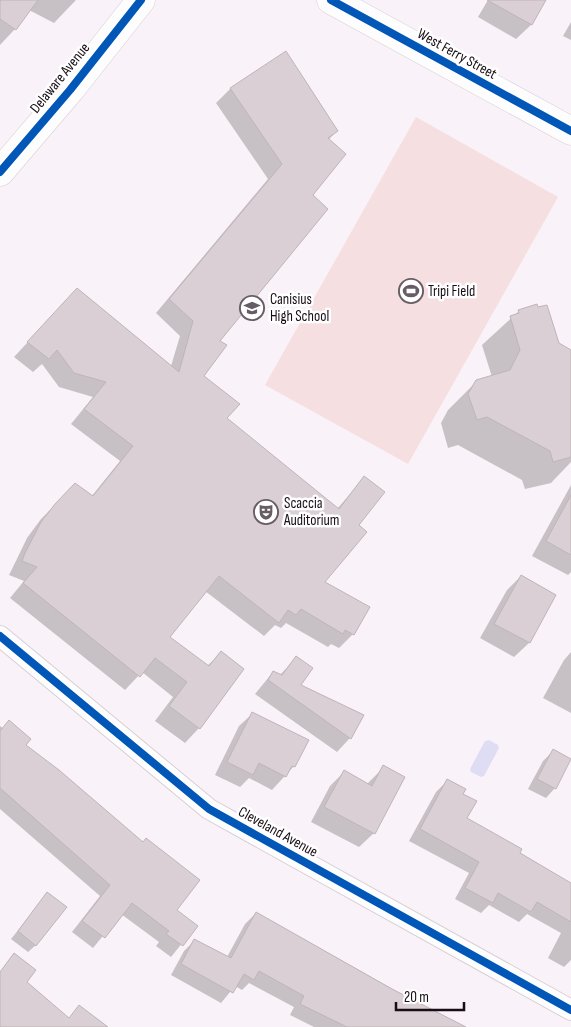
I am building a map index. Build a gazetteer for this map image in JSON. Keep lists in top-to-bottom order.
{
  "streets": {
    "street": ["West Ferry Street", "Delaware Avenue", "Cleveland Avenue"]
  },
  "places": {
    "sports": ["Tripi Field"],
    "school or university": ["Canisius High School"],
    "theatre": ["Scaccia Auditorium"]
  },
  "scale_bar": "20 m"
}
